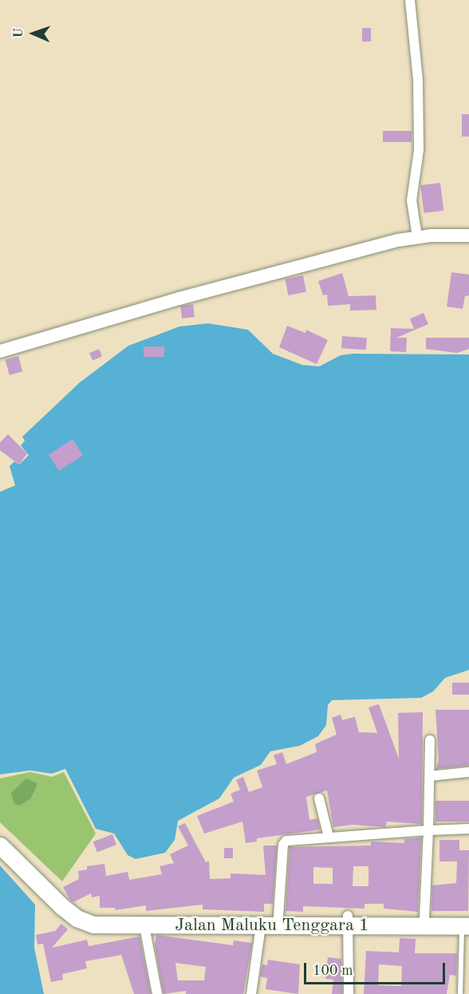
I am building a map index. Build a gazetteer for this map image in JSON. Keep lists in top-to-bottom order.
{
  "streets": {
    "highway": ["Jalan Maluku Tenggara 1"]
  },
  "scale_bar": "100 m",
  "north": "left"
}
